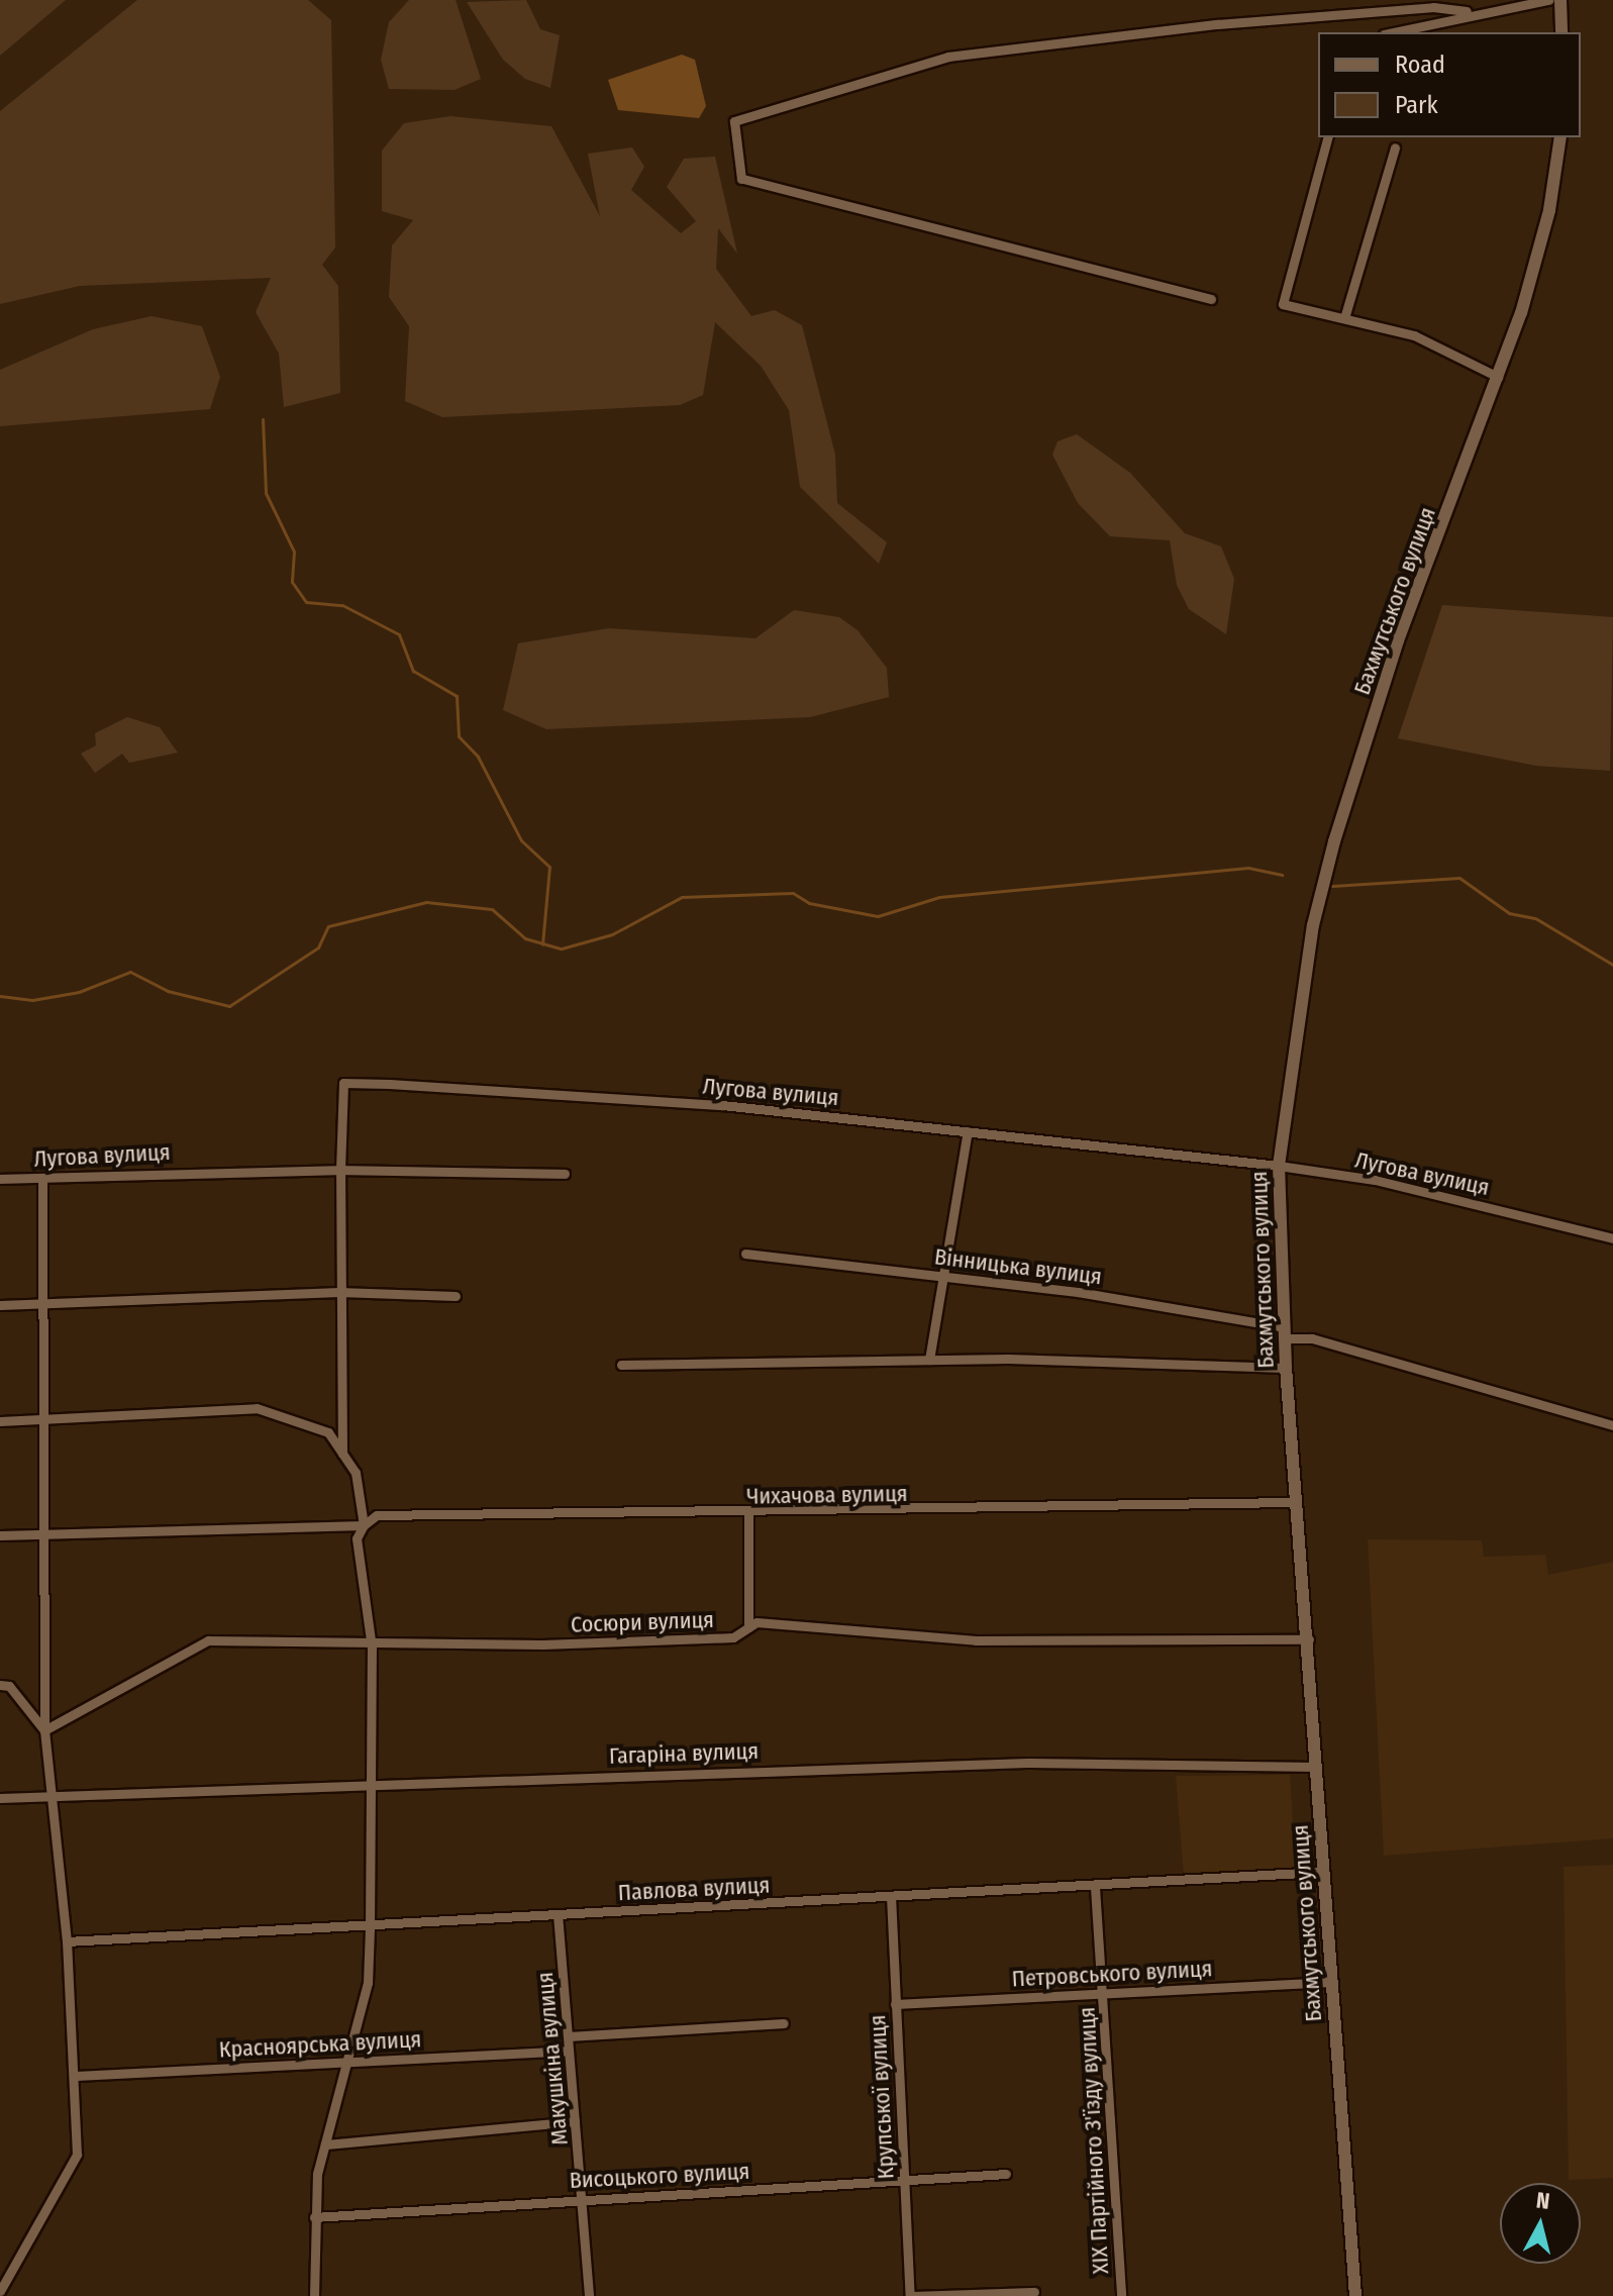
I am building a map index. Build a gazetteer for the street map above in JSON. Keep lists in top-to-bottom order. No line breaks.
{"streets":{"main road":["Бахмутського вулиця"],"street":["Лугова вулиця","Вінницька вулиця","Чихачова вулиця","Сосюри вулиця","Гагаріна вулиця","Павлова вулиця","Петровського вулиця","Красноярська вулиця","Макушкіна вулиця","Крупської вулиця","XIX Партійного З'їзду вулиця","Висоцького вулиця"]},"crossings":[["Бахмутського вулиця","Лугова вулиця"],["Бахмутського вулиця","Вінницька вулиця"],["Бахмутського вулиця","Чихачова вулиця"],["Бахмутського вулиця","Сосюри вулиця"],["Бахмутського вулиця","Гагаріна вулиця"],["Бахмутського вулиця","Павлова вулиця"],["Бахмутського вулиця","Петровського вулиця"],["Павлова вулиця","Макушкіна вулиця"],["Павлова вулиця","Крупської вулиця"],["Павлова вулиця","XIX Партійного З'їзду вулиця"],["Петровського вулиця","Крупської вулиця"],["Петровського вулиця","XIX Партійного З'їзду вулиця"],["Красноярська вулиця","Макушкіна вулиця"],["Макушкіна вулиця","Висоцького вулиця"],["Крупської вулиця","Висоцького вулиця"]],"legend":["Road","Park"],"north":"top"}
